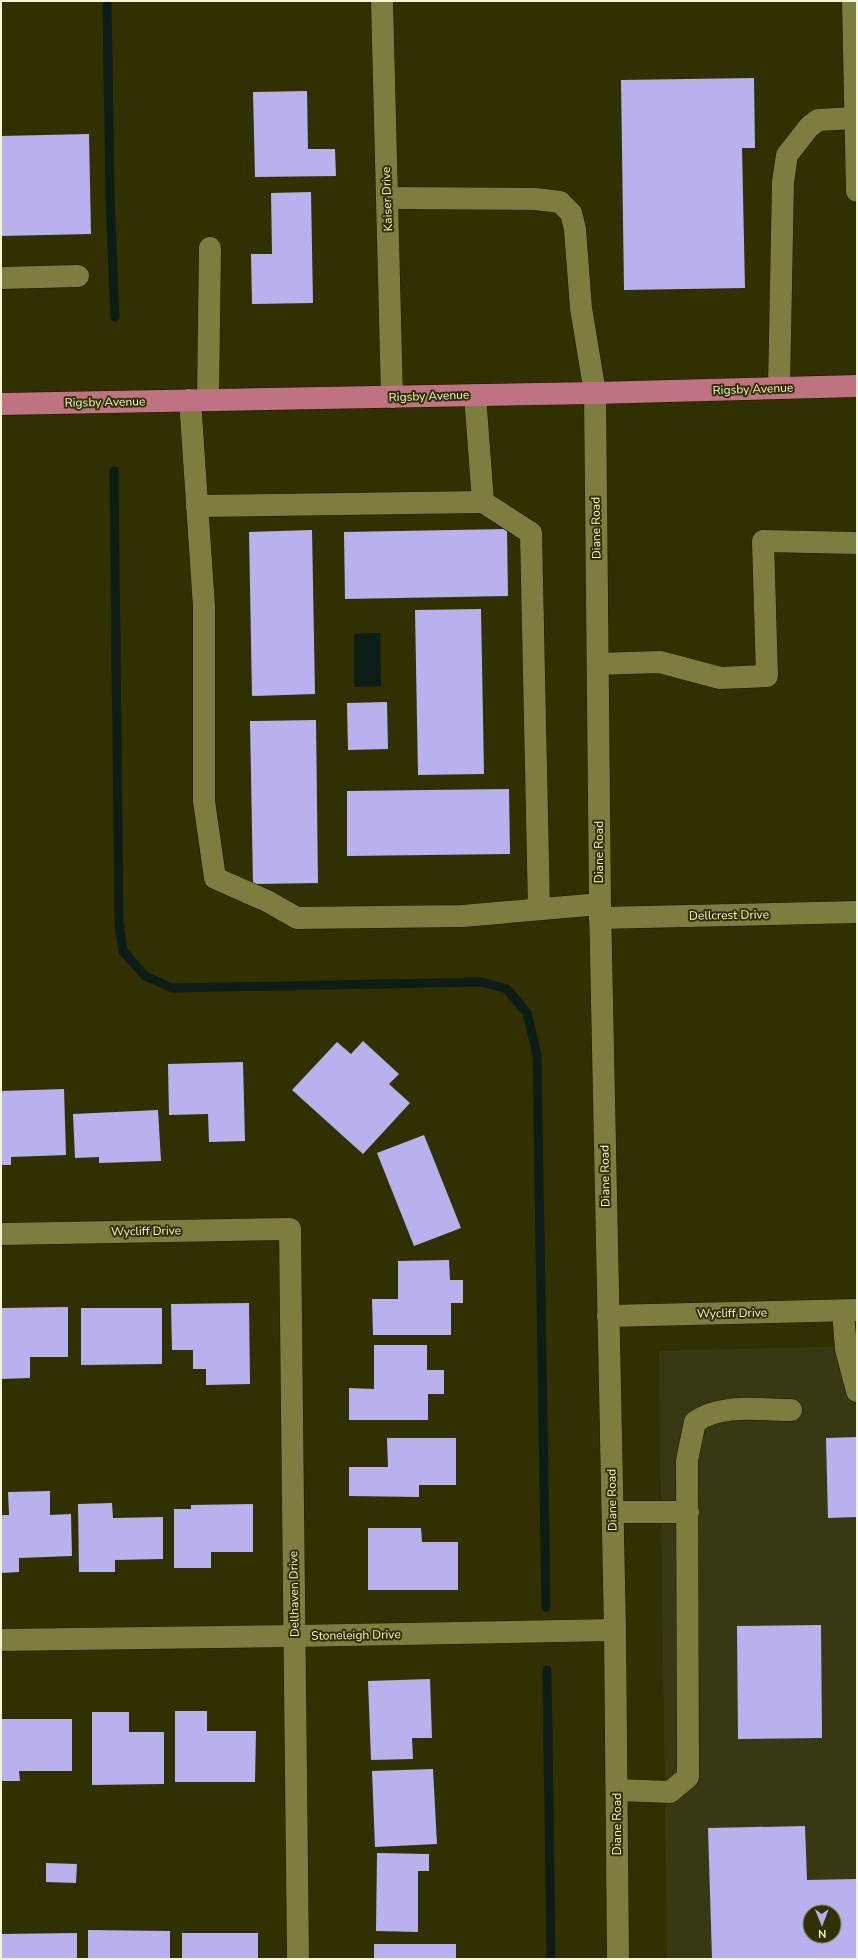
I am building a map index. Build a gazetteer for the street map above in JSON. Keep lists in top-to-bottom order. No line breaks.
{"streets":{"main road":["Rigsby Avenue"],"street":["Kaiser Drive","Diane Road","Dellcrest Drive","Wycliff Drive","Dellhaven Drive","Stoneleigh Drive"]},"crossings":[["Kaiser Drive","Rigsby Avenue"],["Kaiser Drive","Diane Road"],["Rigsby Avenue","Diane Road"],["Diane Road","Dellcrest Drive"],["Diane Road","Wycliff Drive"],["Diane Road","Stoneleigh Drive"],["Wycliff Drive","Dellhaven Drive"],["Dellhaven Drive","Stoneleigh Drive"]],"north":"bottom"}
